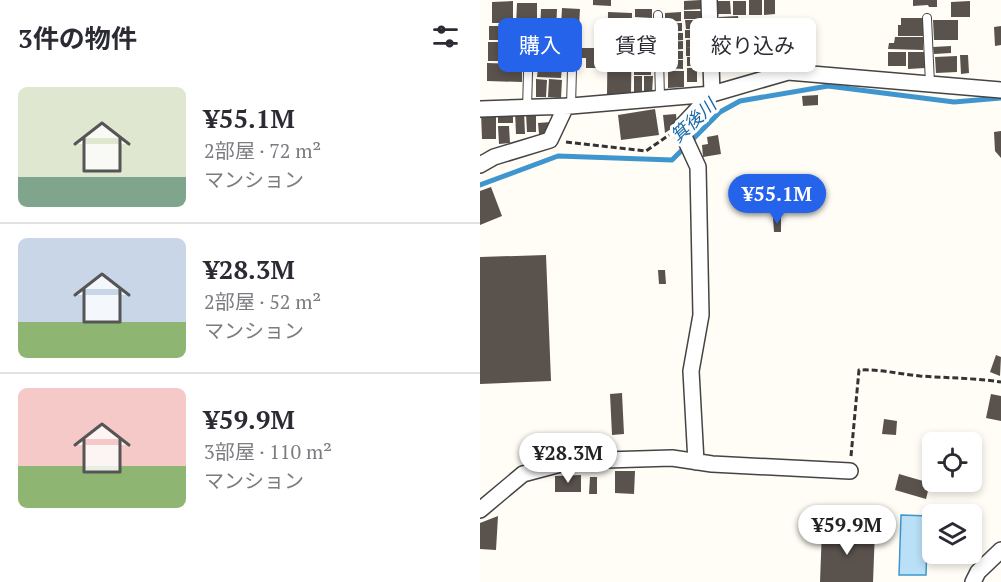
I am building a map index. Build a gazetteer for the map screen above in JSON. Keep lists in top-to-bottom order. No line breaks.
{"water":["箕後川"],"page":{"heading":"3件の物件","chip":["購入","賃貸","絞り込み"],"list":[{"name":"¥55.1M","note":"2部屋 · 72 m² · マンション"},{"name":"¥28.3M","note":"2部屋 · 52 m² · マンション"},{"name":"¥59.9M","note":"3部屋 · 110 m² · マンション"}],"price":["¥55.1M","¥28.3M","¥59.9M"]}}
